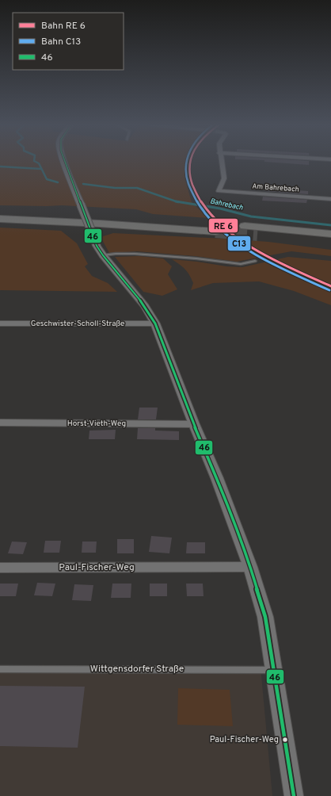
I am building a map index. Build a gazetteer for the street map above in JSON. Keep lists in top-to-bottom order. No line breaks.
{"streets":{"street":["Am Bahrebach","Geschwister-Scholl-Straße","Horst-Vieth-Weg","Paul-Fischer-Weg"],"lane":["Wittgensdorfer Straße"]},"water":["Bahrebach"],"places":["Paul-Fischer-Weg"],"lines":["rail line C13","transit line 46"],"legend":["Bahn RE 6","Bahn C13","46"]}
